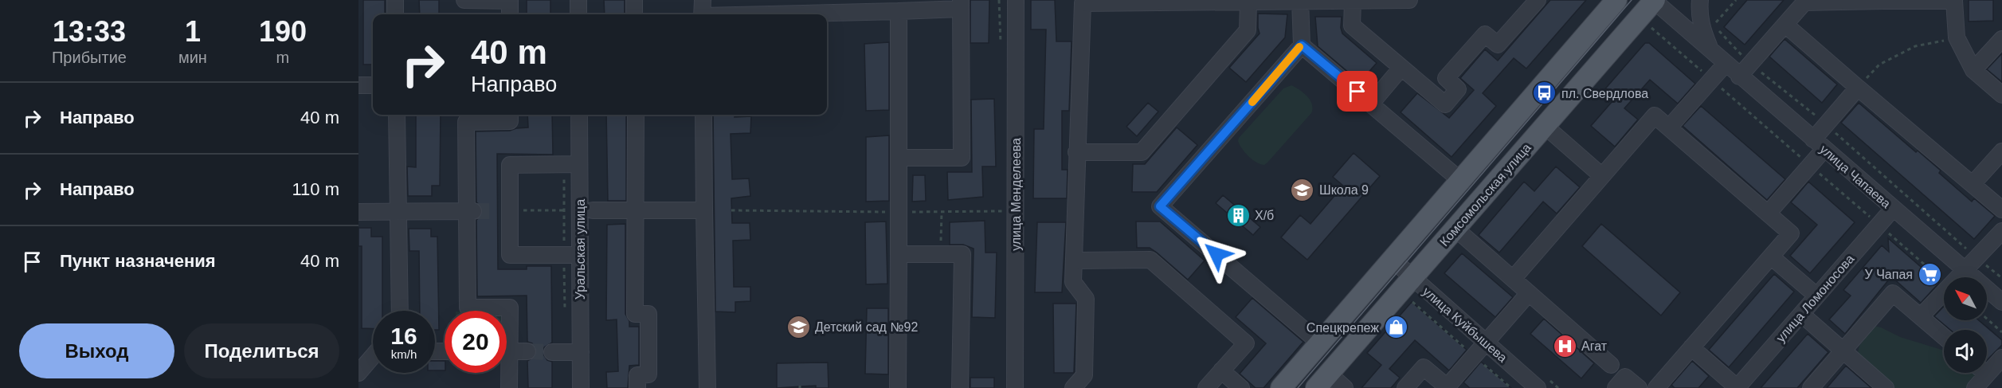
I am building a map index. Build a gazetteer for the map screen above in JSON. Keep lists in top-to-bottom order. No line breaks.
{"streets":{"main road":["Комсомольская улица"],"street":["улица Чапаева","улица Менделеева","Уральская улица","улица Ломоносова","улица Куйбышева"]},"crossings":[["улица Чапаева","Комсомольская улица"],["улица Чапаева","улица Ломоносова"],["Комсомольская улица","улица Куйбышева"]],"places":{"bus stop":["пл. Свердлова"],"school or university":["Школа 9","Детский сад №92"],"building":["Х/б"],"supermarket":["У Чапая"],"shop":["Спецкрепеж"],"hospital":["Агат"]},"north":"top left","page":{"eta":["13:33","Прибытие","1","мин","190","m"],"turn":["40 m","Направо"],"list":[{"name":"Направо","value":"40 m"},{"name":"Направо","value":"110 m"},{"name":"Пункт назначения","value":"40 m"}],"speed":"16 km/h","limit":"20","buttons":["Выход","Поделиться"]}}
